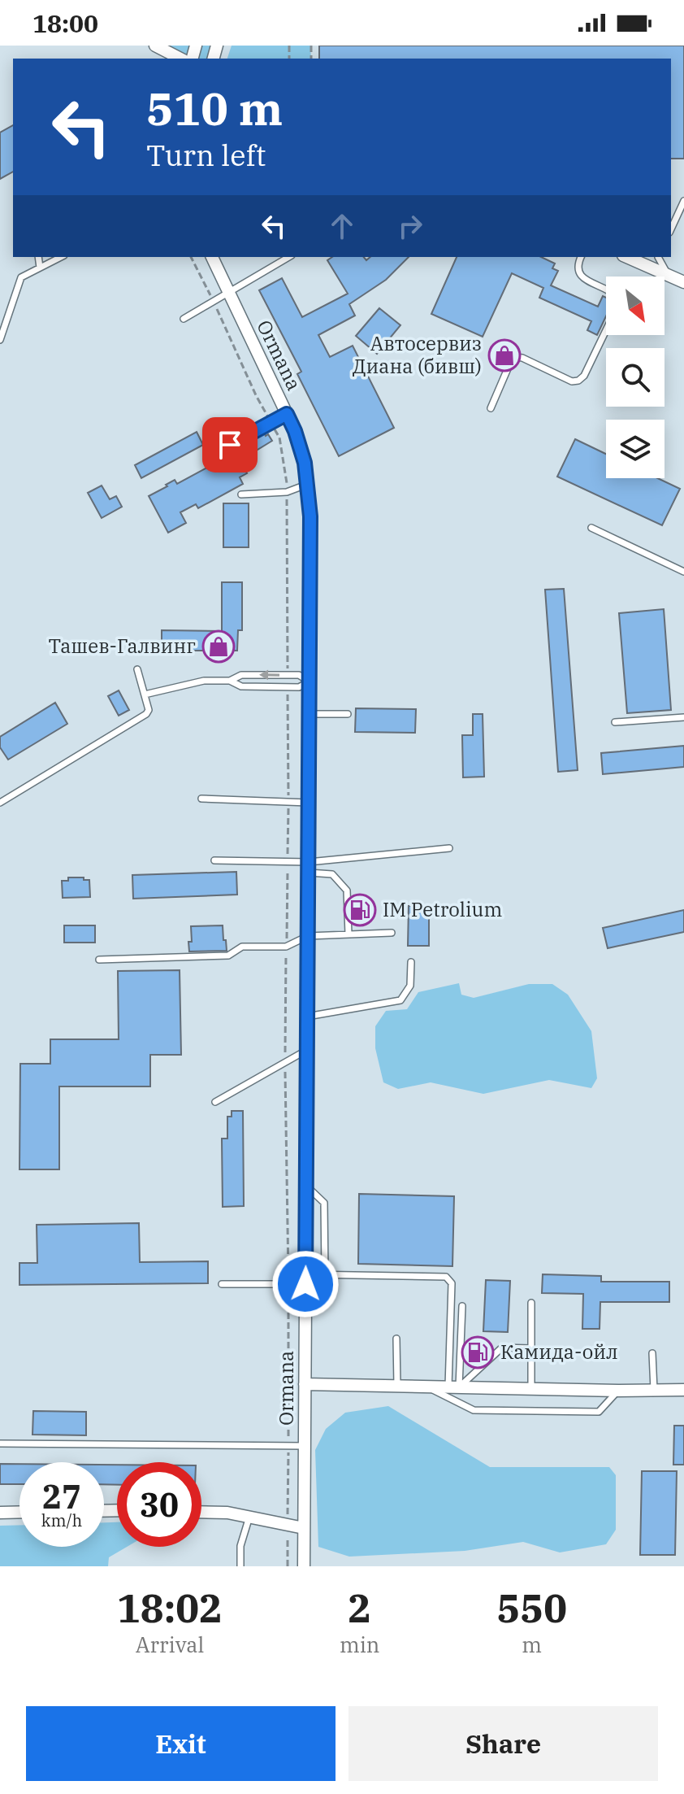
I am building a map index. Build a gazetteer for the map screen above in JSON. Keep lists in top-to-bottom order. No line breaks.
{"streets":{"street":["Ormana"]},"places":{"shop":["Автосервиз Диана (бивш)","Ташев-Галвинг"],"fuel station":["IM Petrolium","Камида-ойл"]},"north":"bottom right","page":{"status":"18:00","turn":["510 m","Turn left"],"speed":"27 km/h","limit":"30","eta":["18:02","Arrival","2","min","550","m"],"buttons":["Exit","Share"]}}
